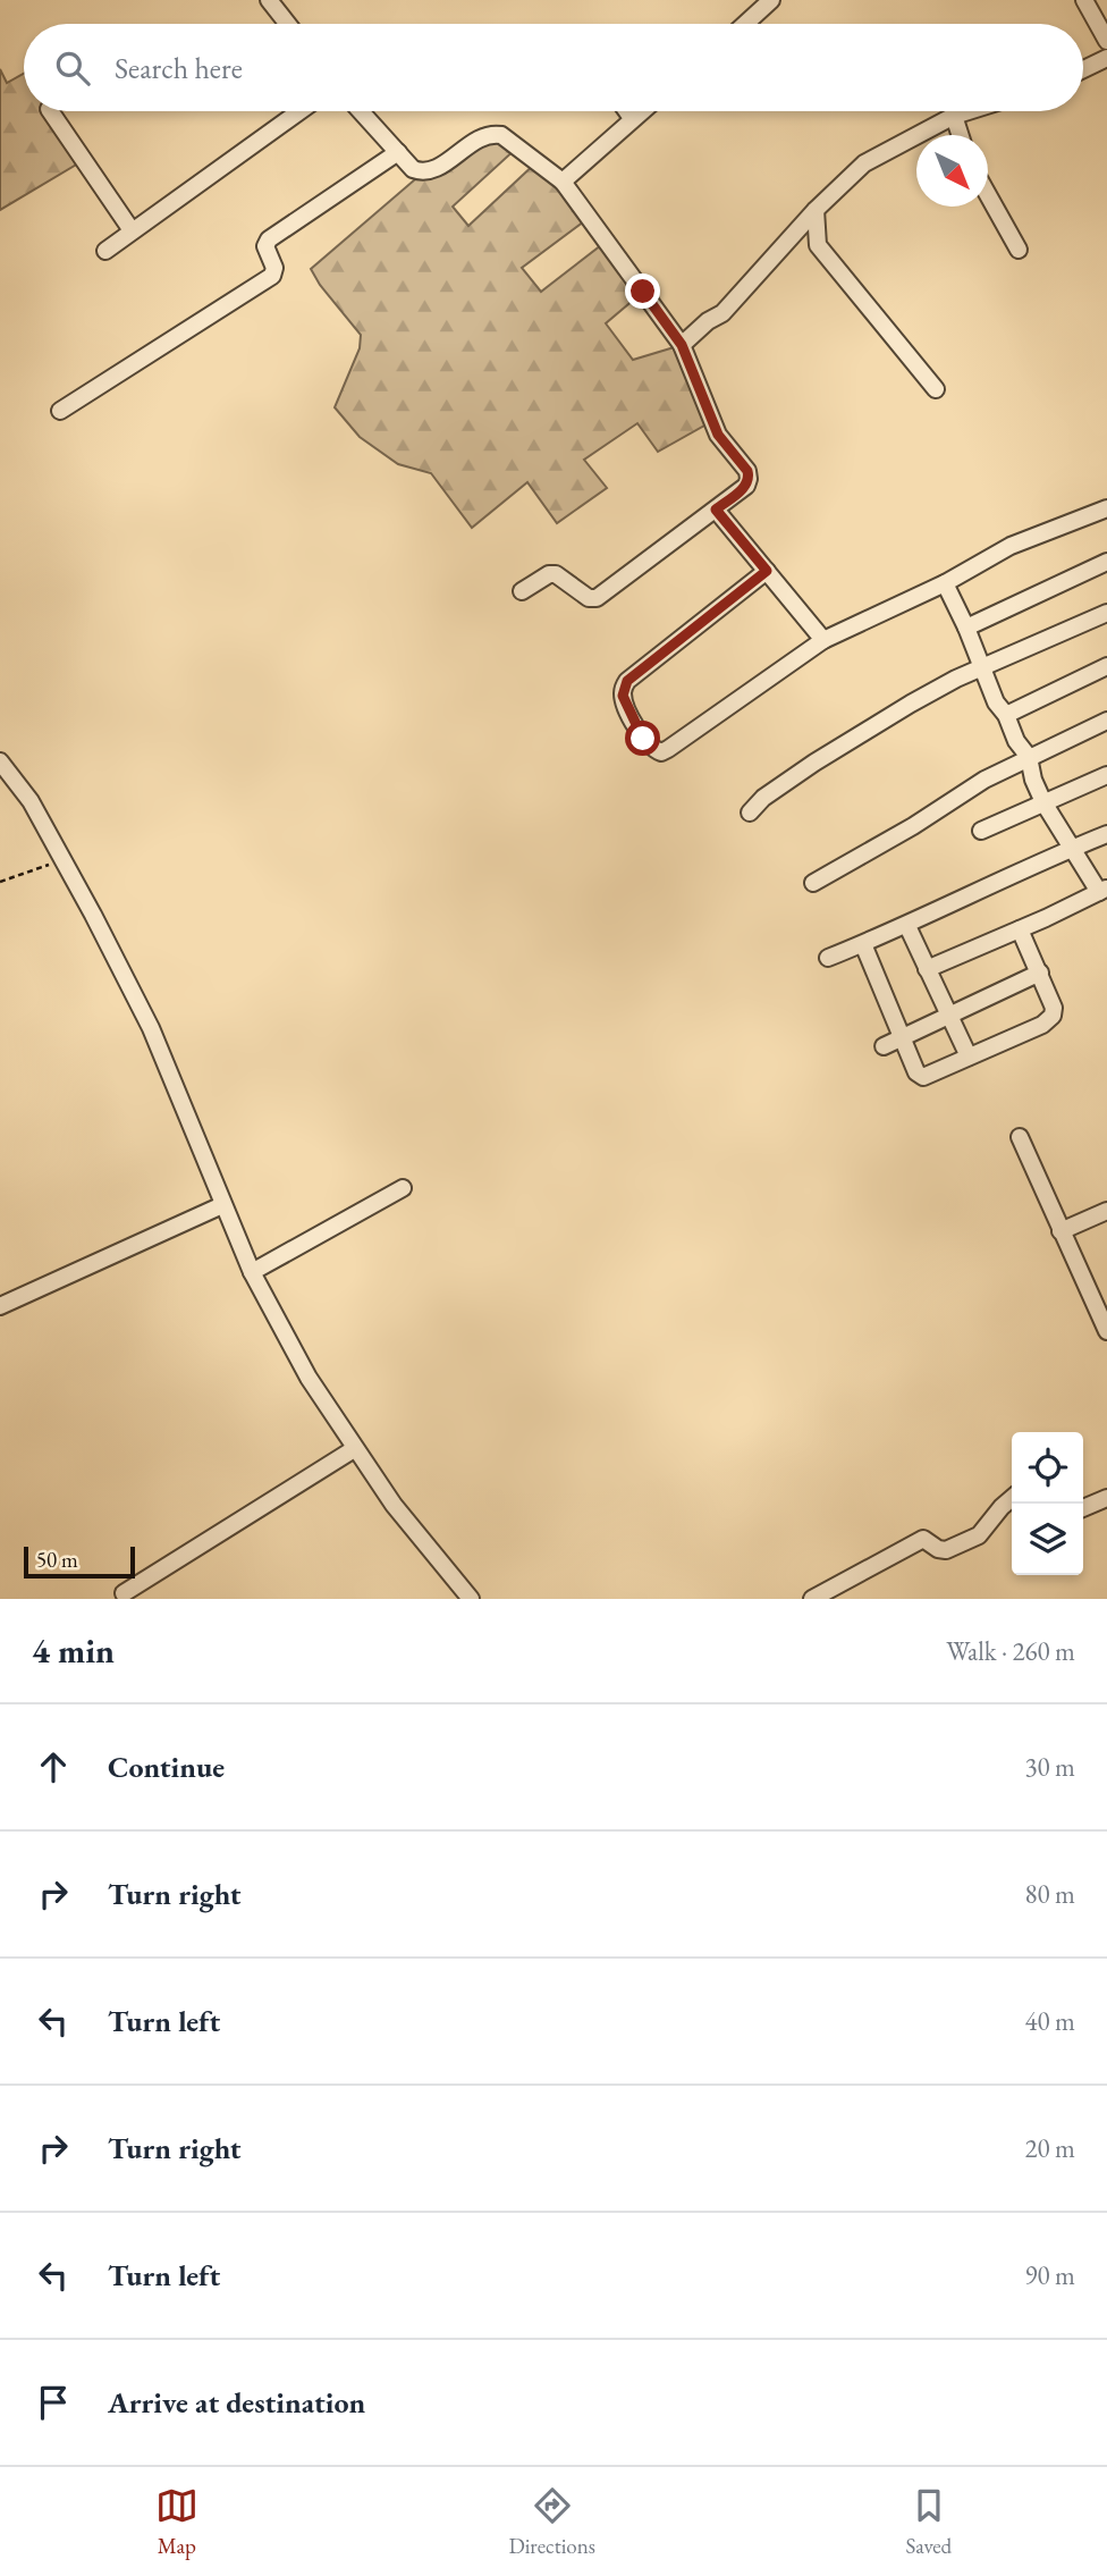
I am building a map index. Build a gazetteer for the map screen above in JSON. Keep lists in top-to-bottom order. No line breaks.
{"scale_bar":"50 m","north":"bottom right","page":{"search":"Search here","scale":"50 m","heading":["4 min","Walk · 260 m"],"list":[["Continue","30 m"],["Turn right","80 m"],["Turn left","40 m"],["Turn right","20 m"],["Turn left","90 m"],"Arrive at destination"],"nav":["Map","Directions","Saved"]}}
